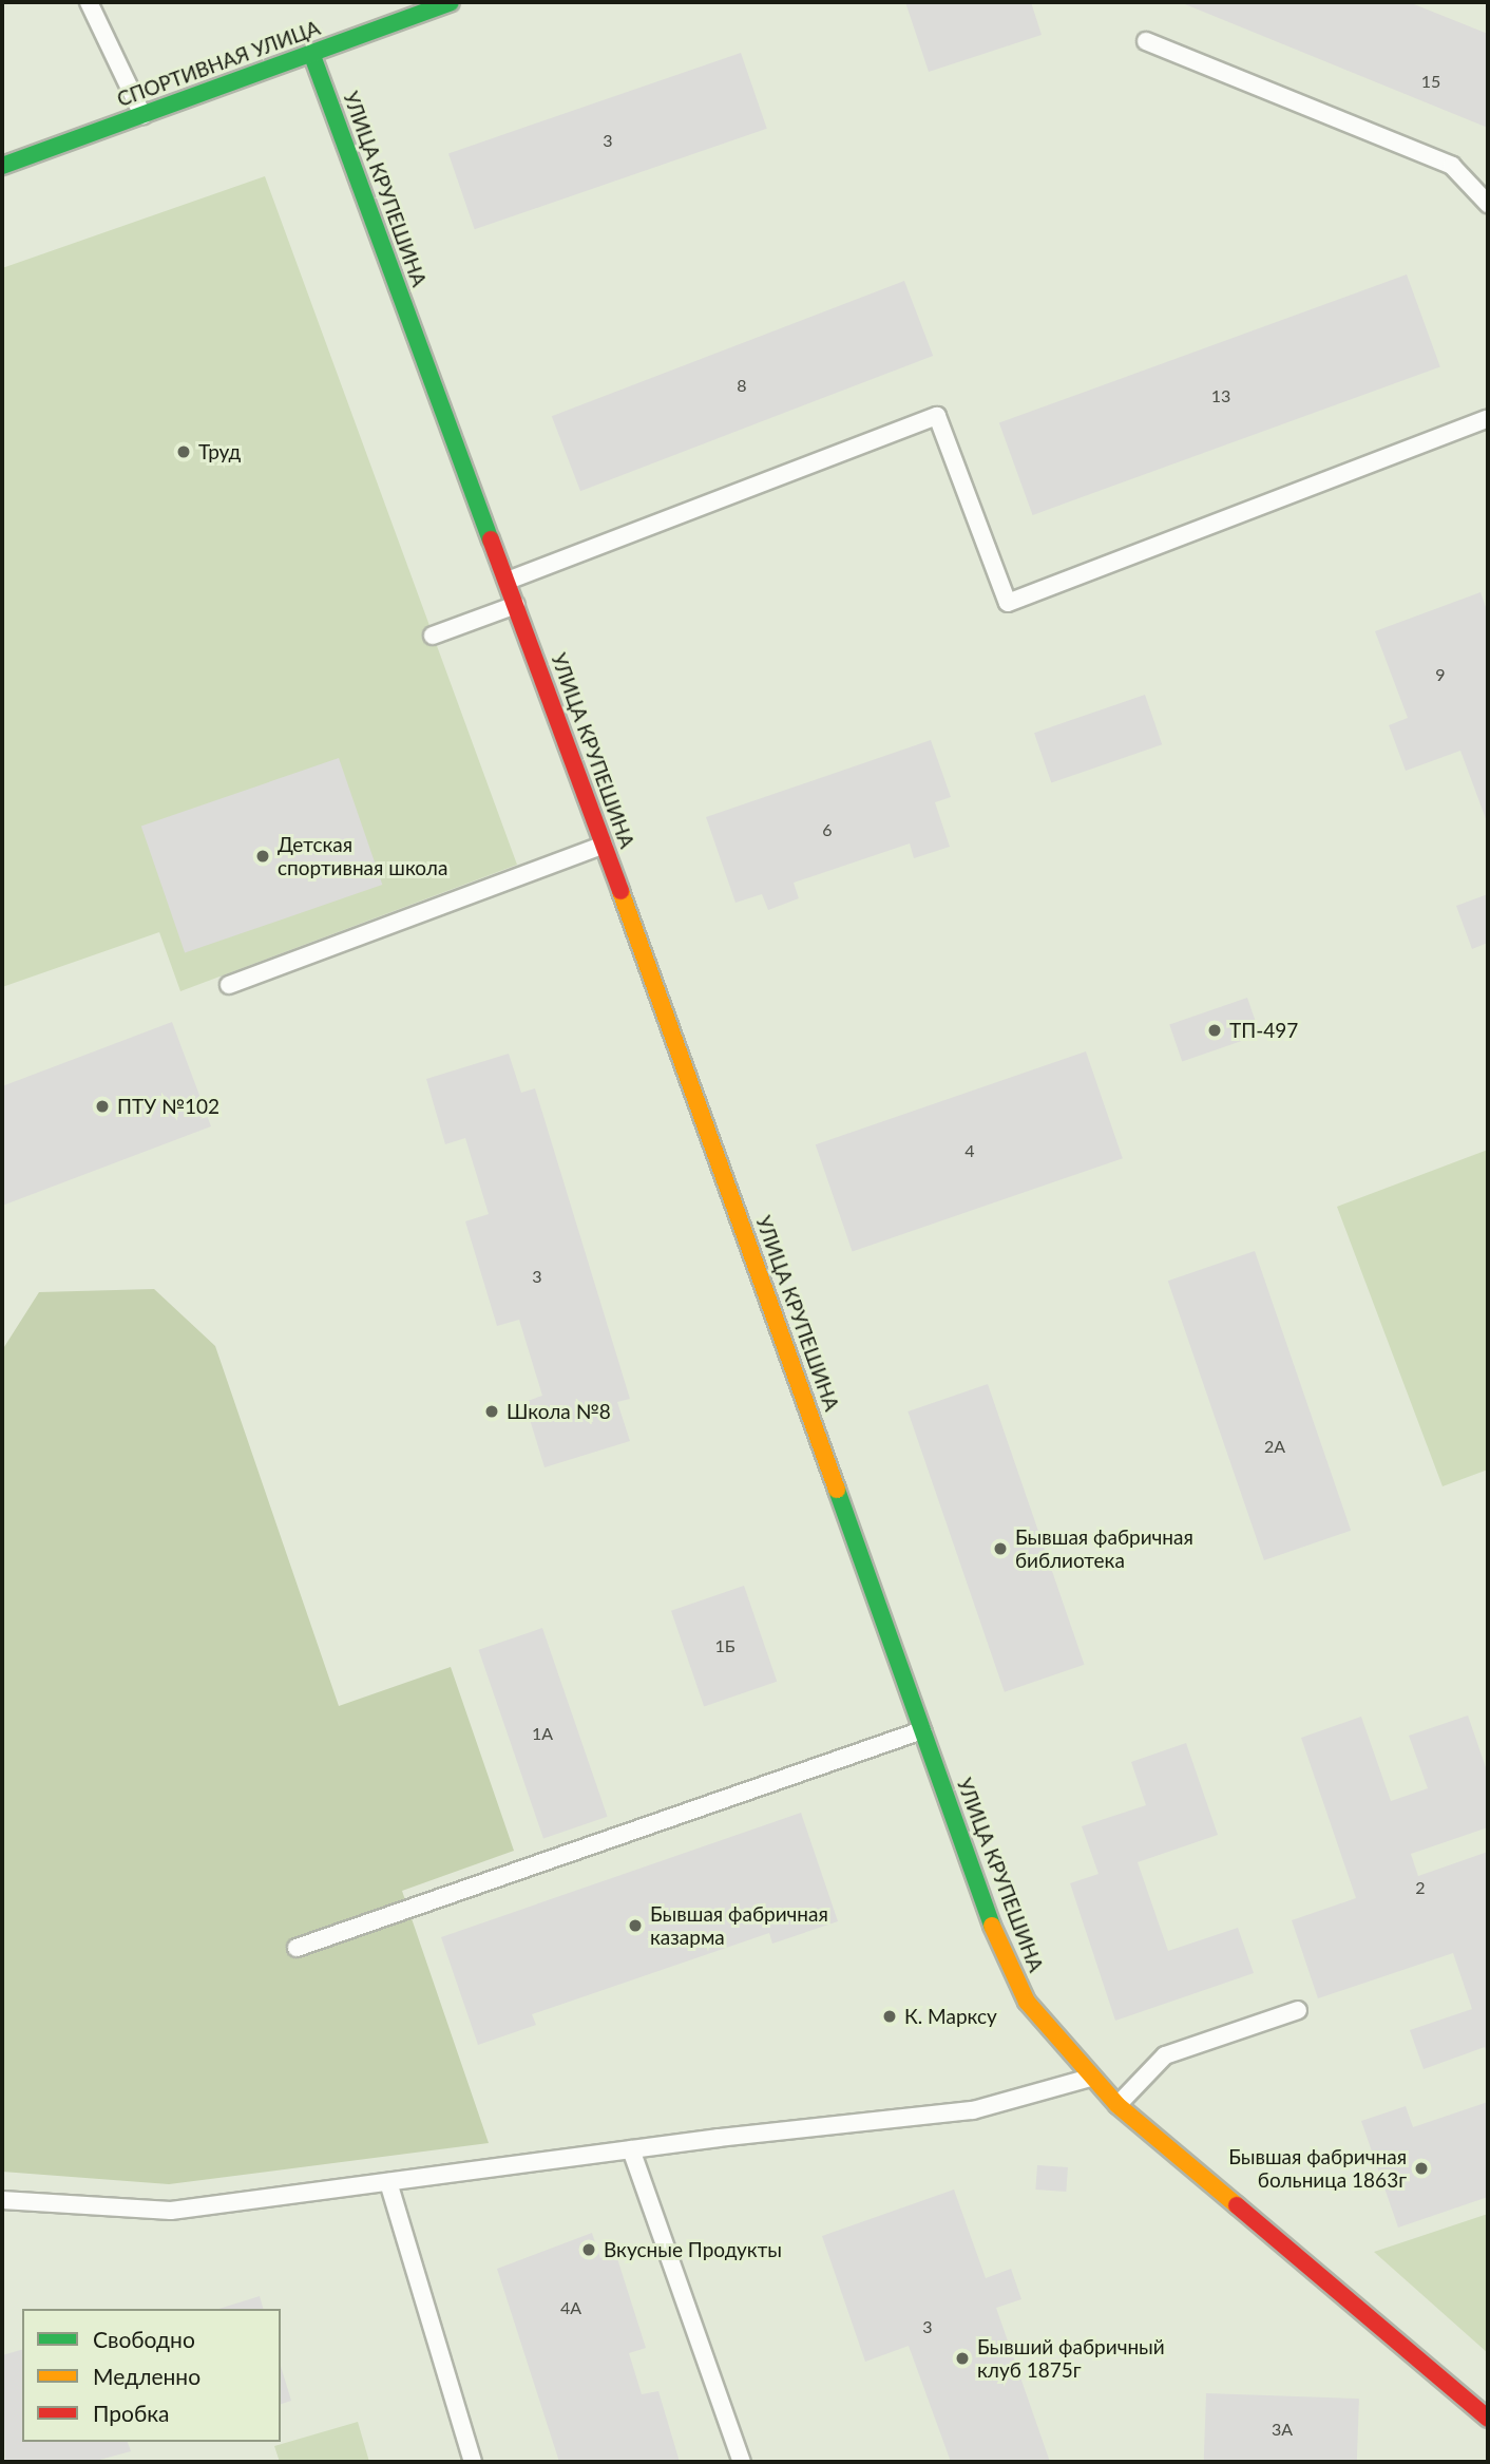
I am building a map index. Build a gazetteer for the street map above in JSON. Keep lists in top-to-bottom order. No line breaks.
{"streets":{"main road":["СПОРТИВНАЯ УЛИЦА","УЛИЦА КРУПЕШИНА"]},"crossings":[["СПОРТИВНАЯ УЛИЦА","УЛИЦА КРУПЕШИНА"]],"places":["Труд","Детская спортивная школа","ТП-497","ПТУ №102","Школа №8","Бывшая фабричная библиотека","Бывшая фабричная казарма","К. Марксу","Бывшая фабричная больница 1863г","Вкусные Продукты","Бывший фабричный клуб 1875г"],"house_numbers":["15","3","8","13","9","6","4","3","2А","1Б","1А","2","4А","3","3А"],"legend":["Свободно","Медленно","Пробка"]}
